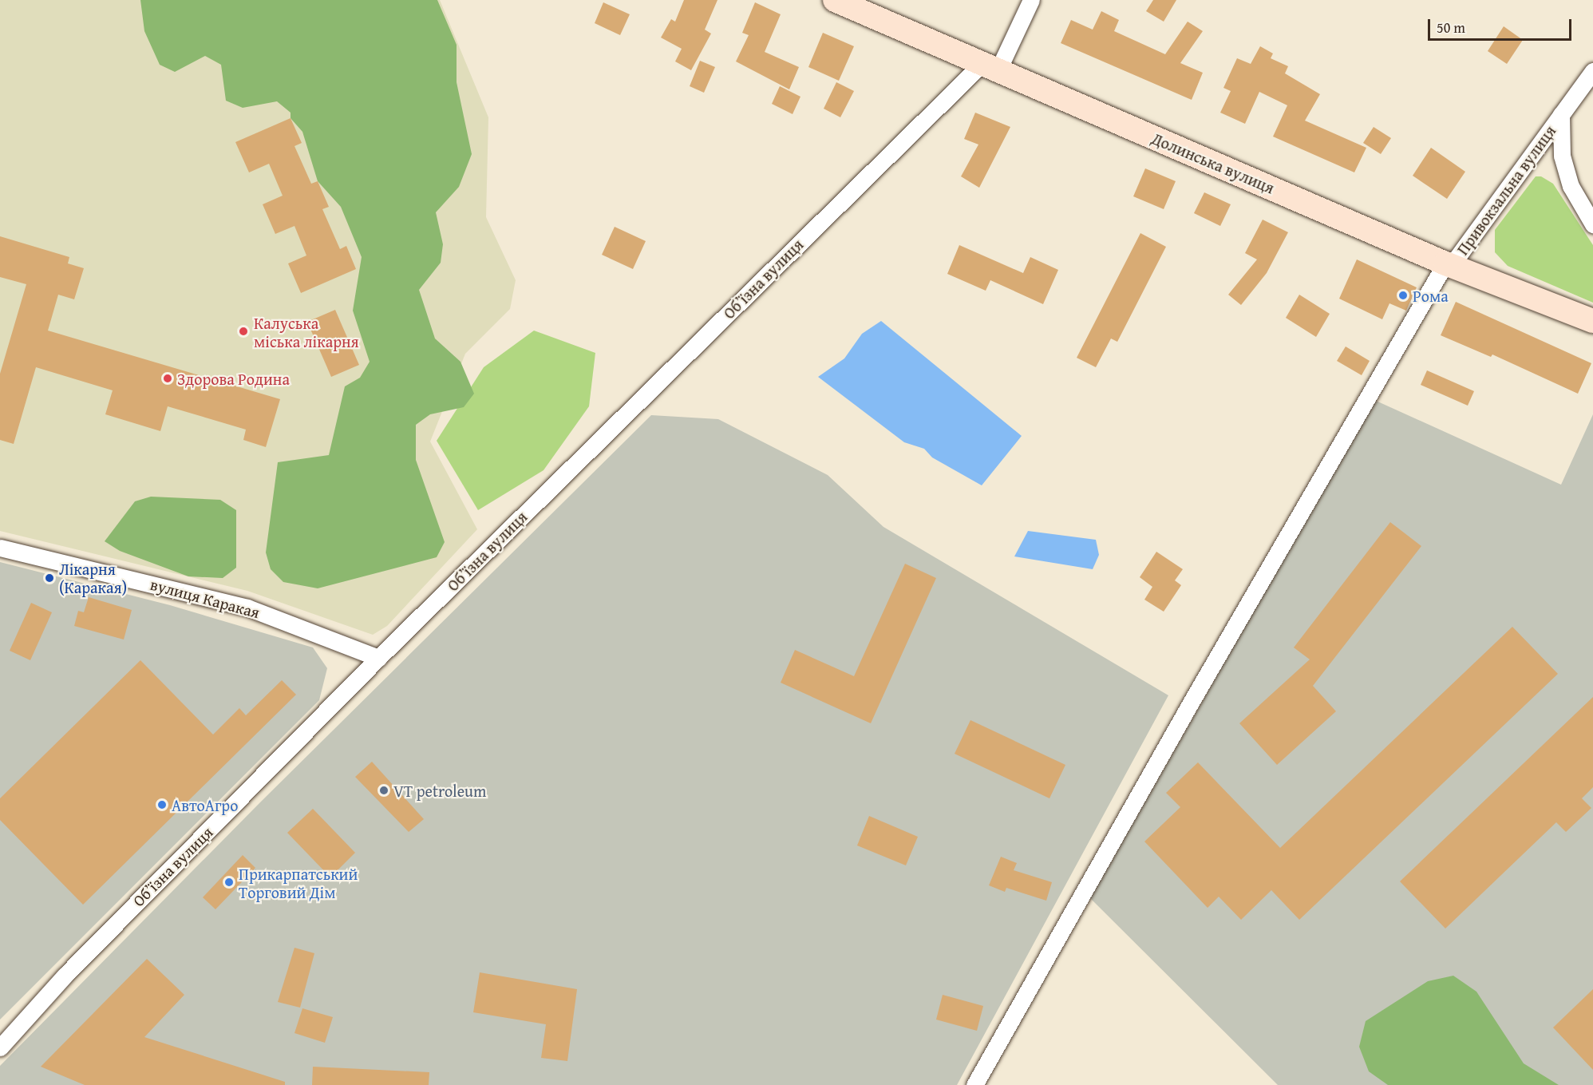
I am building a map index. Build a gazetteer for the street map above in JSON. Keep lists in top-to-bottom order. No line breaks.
{"streets":{"main road":["Долинська вулиця"],"street":["Привокзальна вулиця","Обʼїзна вулиця","вулиця Каракая"]},"crossings":[["Долинська вулиця","Привокзальна вулиця"],["Долинська вулиця","Обʼїзна вулиця"],["Обʼїзна вулиця","вулиця Каракая"]],"places":["Рома","Калуська міська лікарня","Здорова Родина","Лікарня (Каракая)","VT petroleum","АвтоАгро","Прикарпатський Торговий Дім"],"scale_bar":"50 m"}
